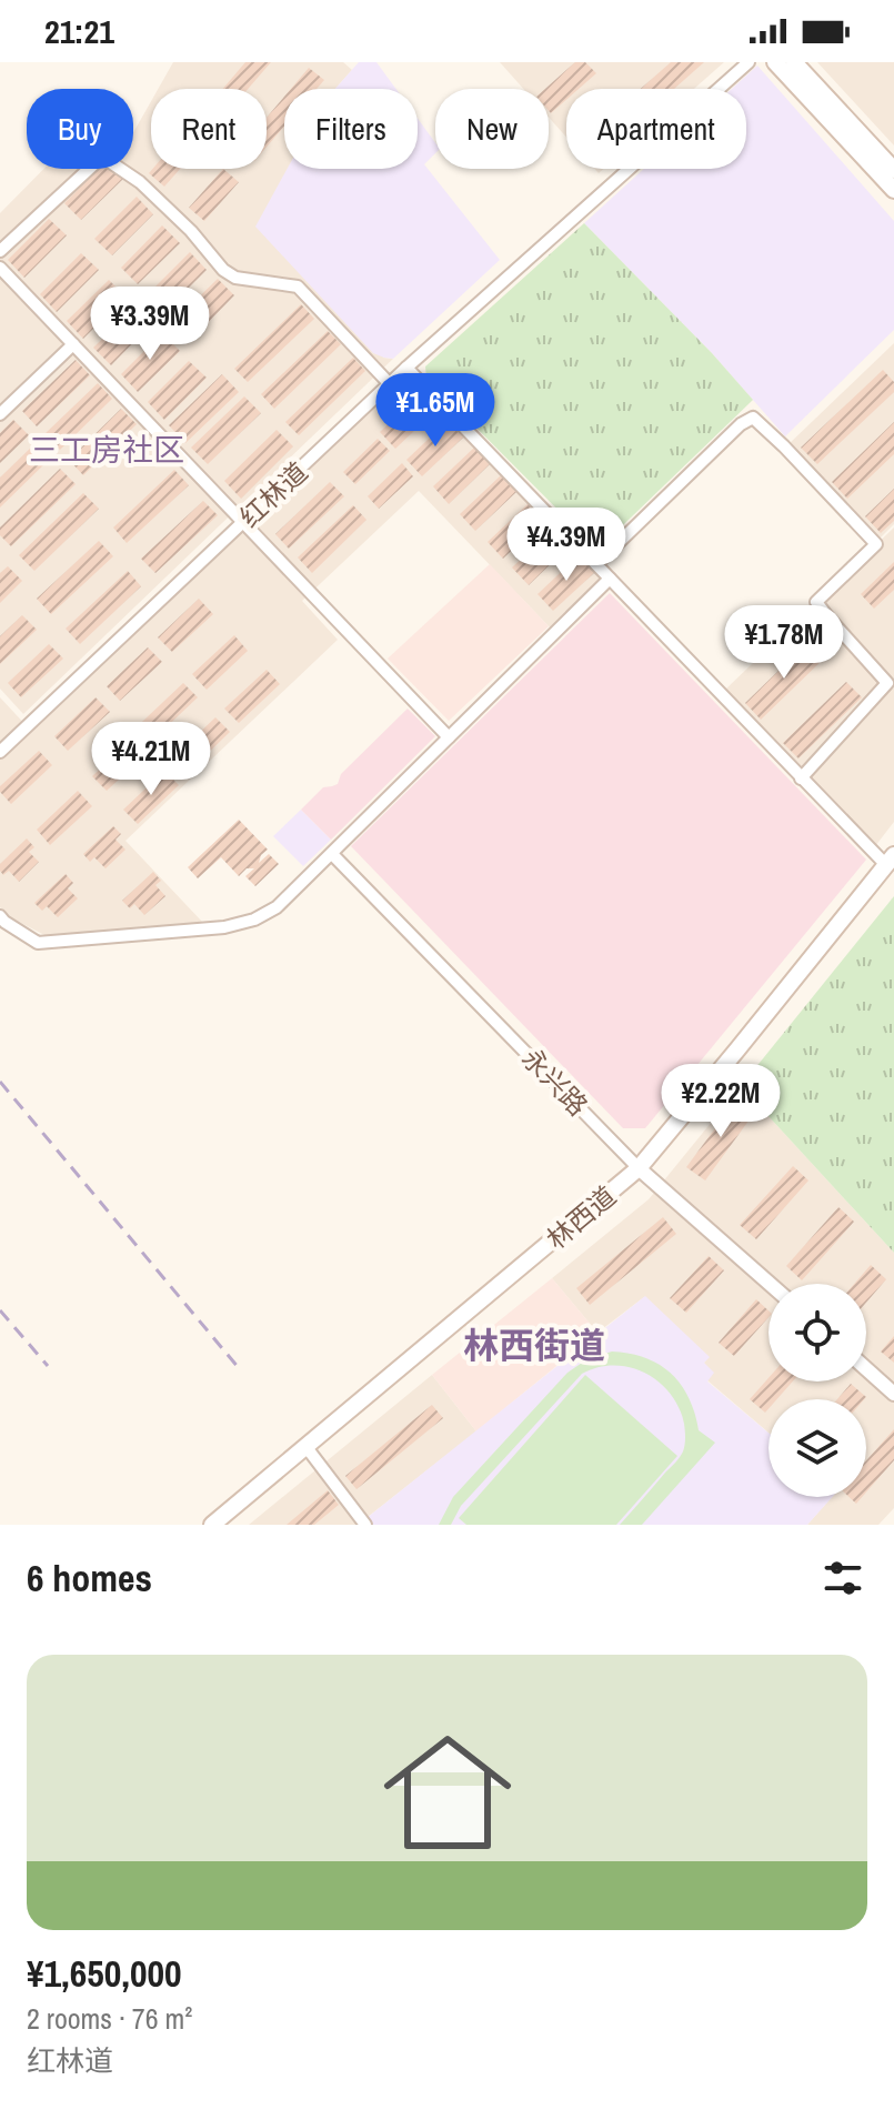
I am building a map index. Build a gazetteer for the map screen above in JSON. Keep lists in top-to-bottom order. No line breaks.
{"streets":{"main road":["林西道"],"street":["红林道","永兴路"]},"crossings":[["永兴路","林西道"]],"districts":["三工房社区","林西街道"],"page":{"status":"21:21","chip":["Buy","Rent","Filters","New","Apartment"],"price":["¥3.39M","¥1.65M","¥4.39M","¥1.78M","¥4.21M","¥2.22M"],"heading":"6 homes","list":[{"name":"¥1,650,000","note":"2 rooms · 76 m² · 红林道"}]}}
